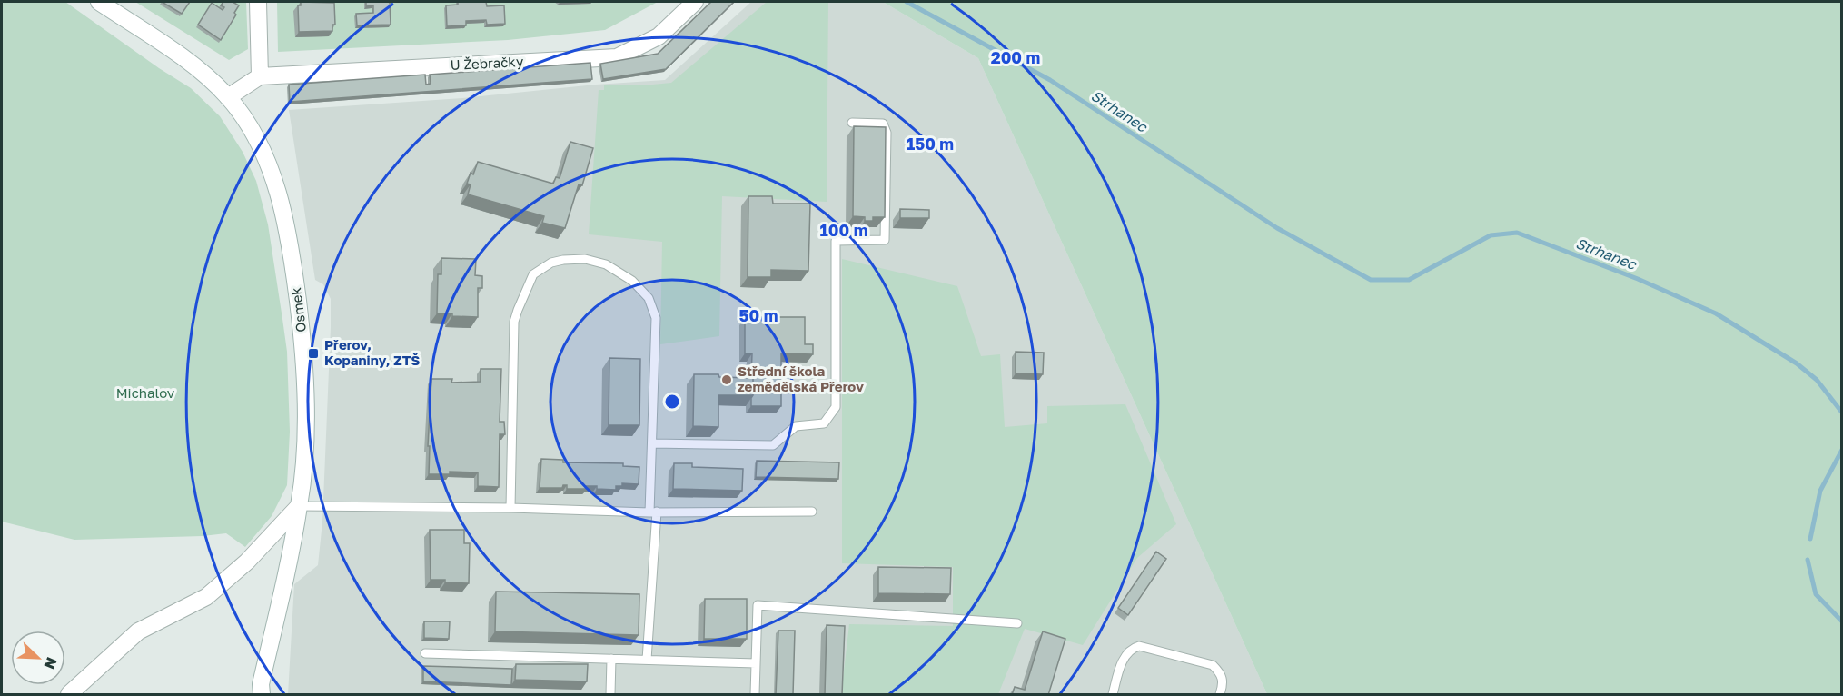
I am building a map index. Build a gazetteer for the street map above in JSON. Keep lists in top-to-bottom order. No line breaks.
{"streets":{"street":["U Žebračky","Osmek"]},"crossings":[["U Žebračky","Osmek"]],"water":["Strhanec"],"parks":["Michalov"],"places":{"transit":["Přerov, Kopaniny, ZTŠ"],"other":["Střední škola zemědělská Přerov"]},"north":"bottom right","rings":["200 m","150 m","100 m","50 m"]}
